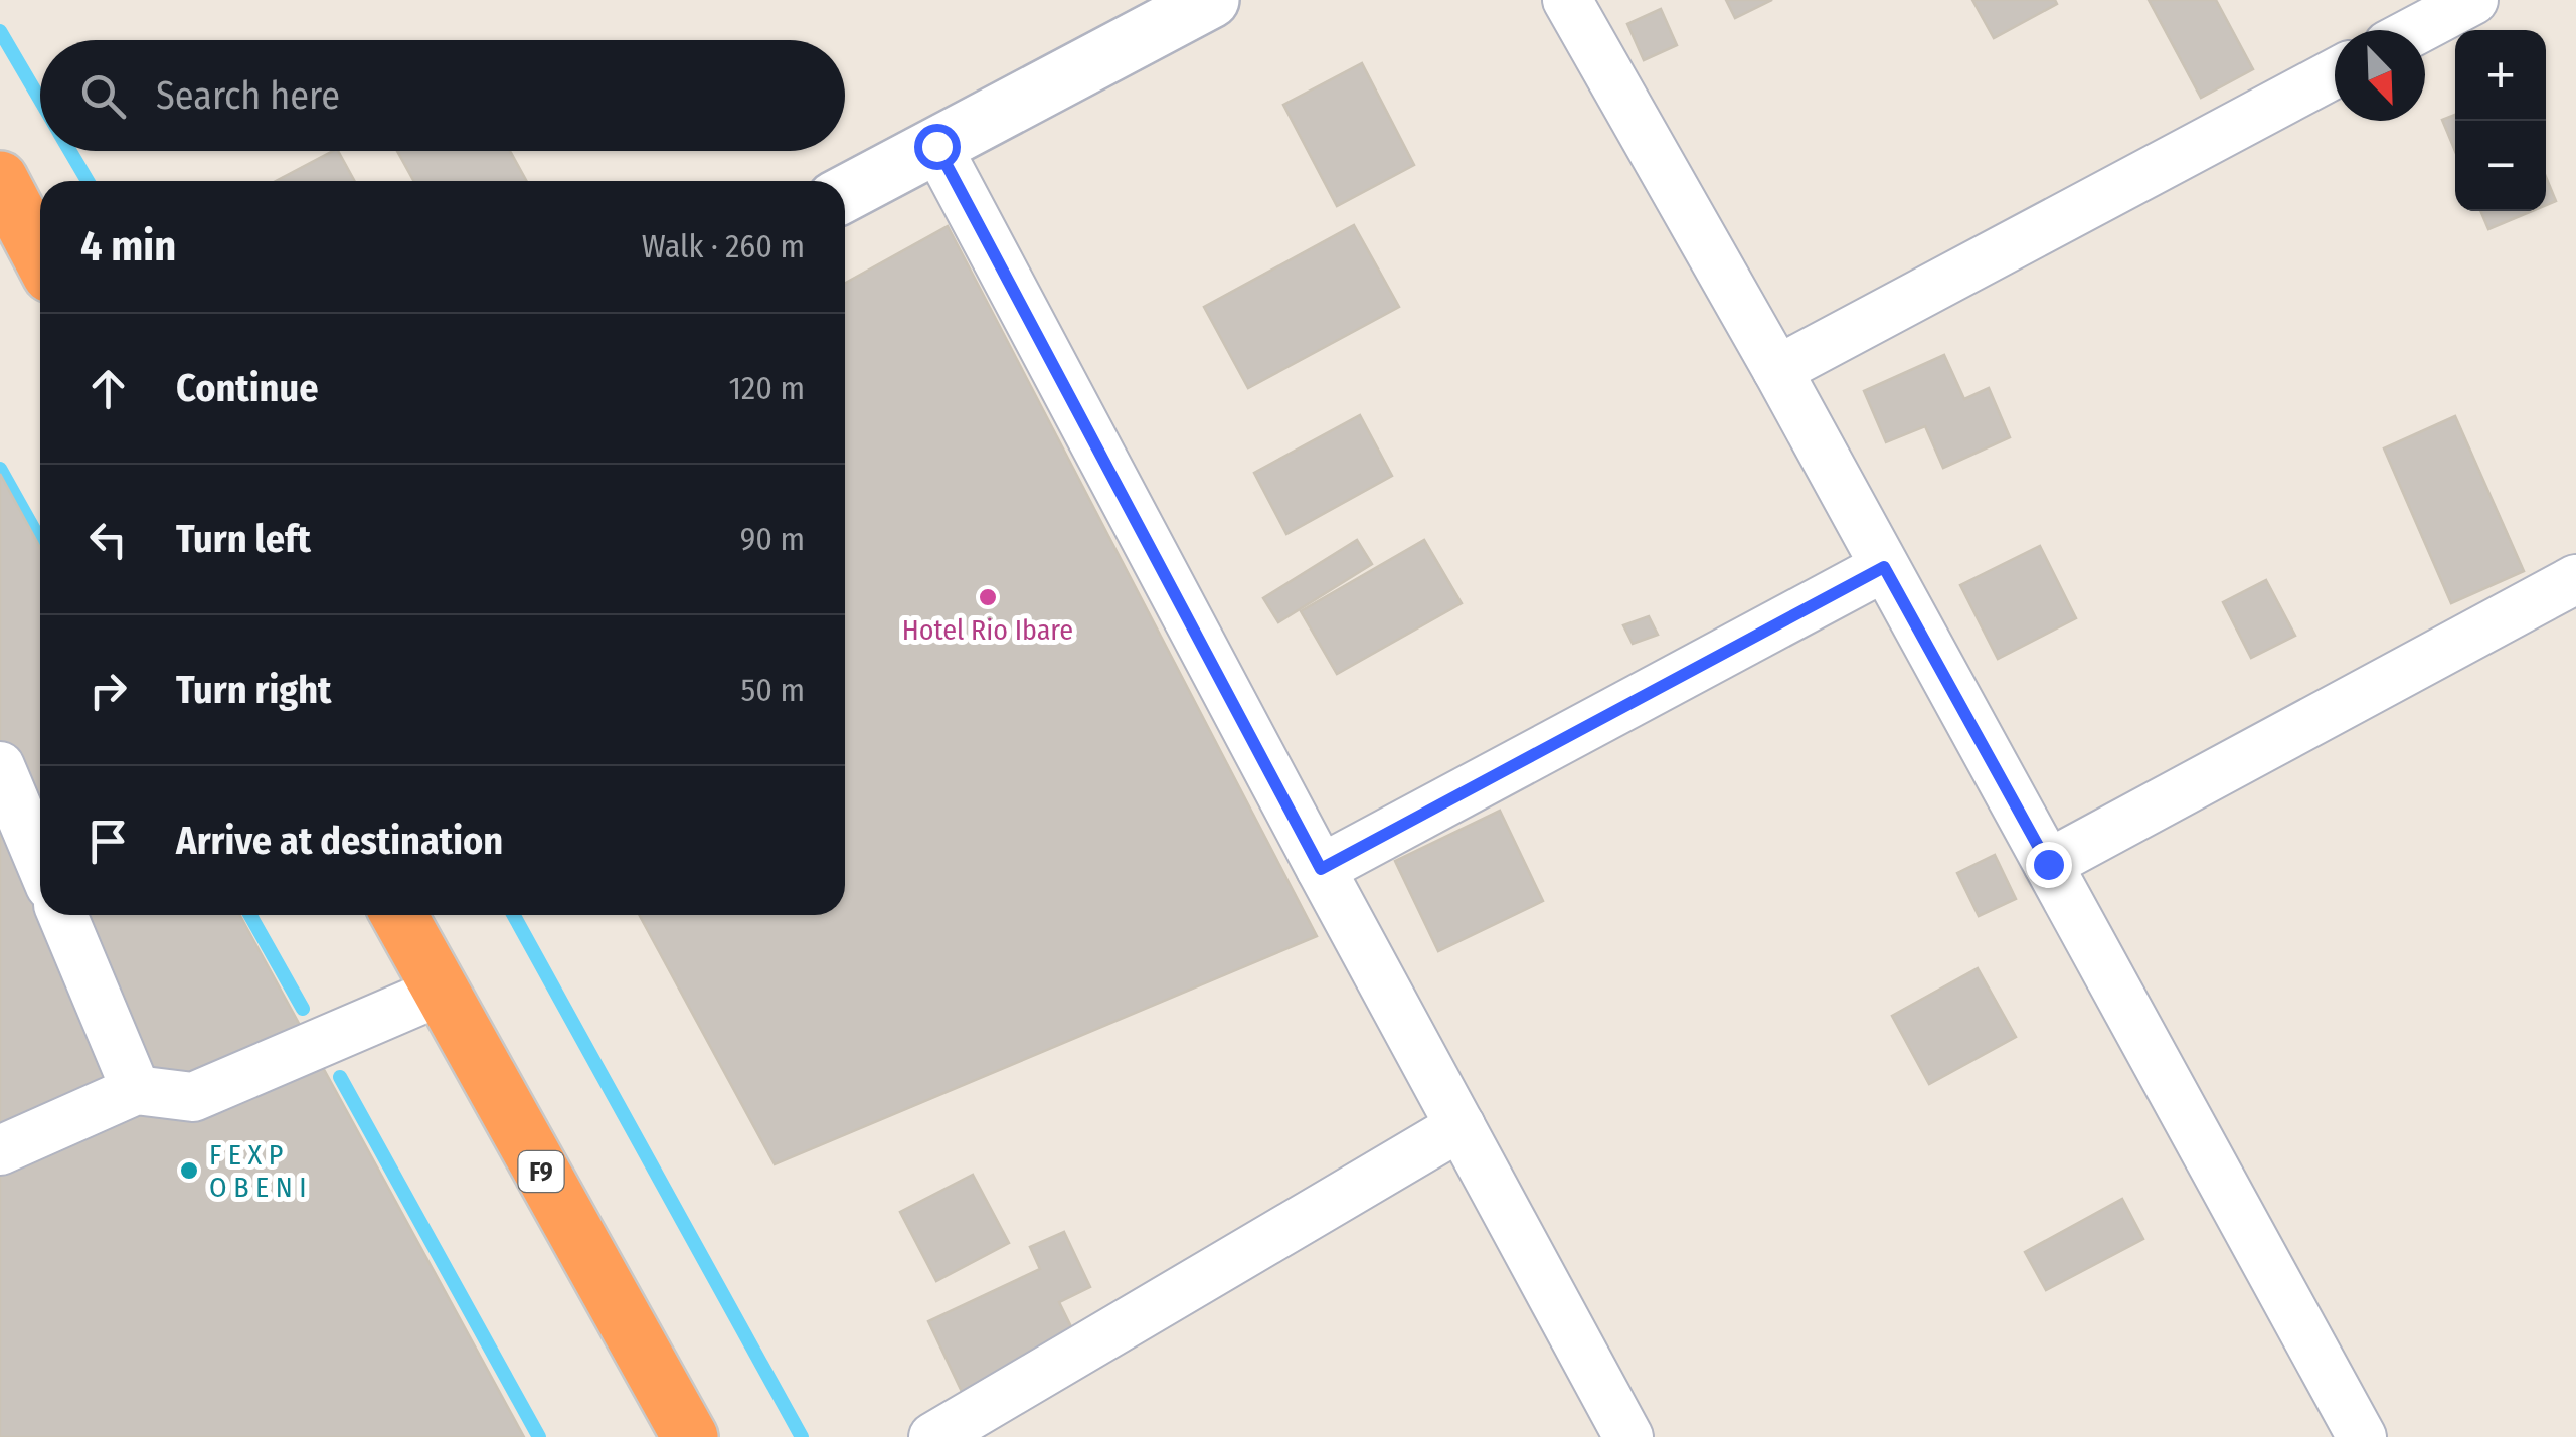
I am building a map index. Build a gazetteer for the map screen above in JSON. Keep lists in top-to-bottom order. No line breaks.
{"streets":{"highway":["F9"]},"places":["Hotel Rio Ibare","F E X P O B E N I"],"north":"bottom right","page":{"map_buttons":["+","−"],"search":"Search here","heading":["4 min","Walk · 260 m"],"list":[["Continue","120 m"],["Turn left","90 m"],["Turn right","50 m"],"Arrive at destination"]}}
